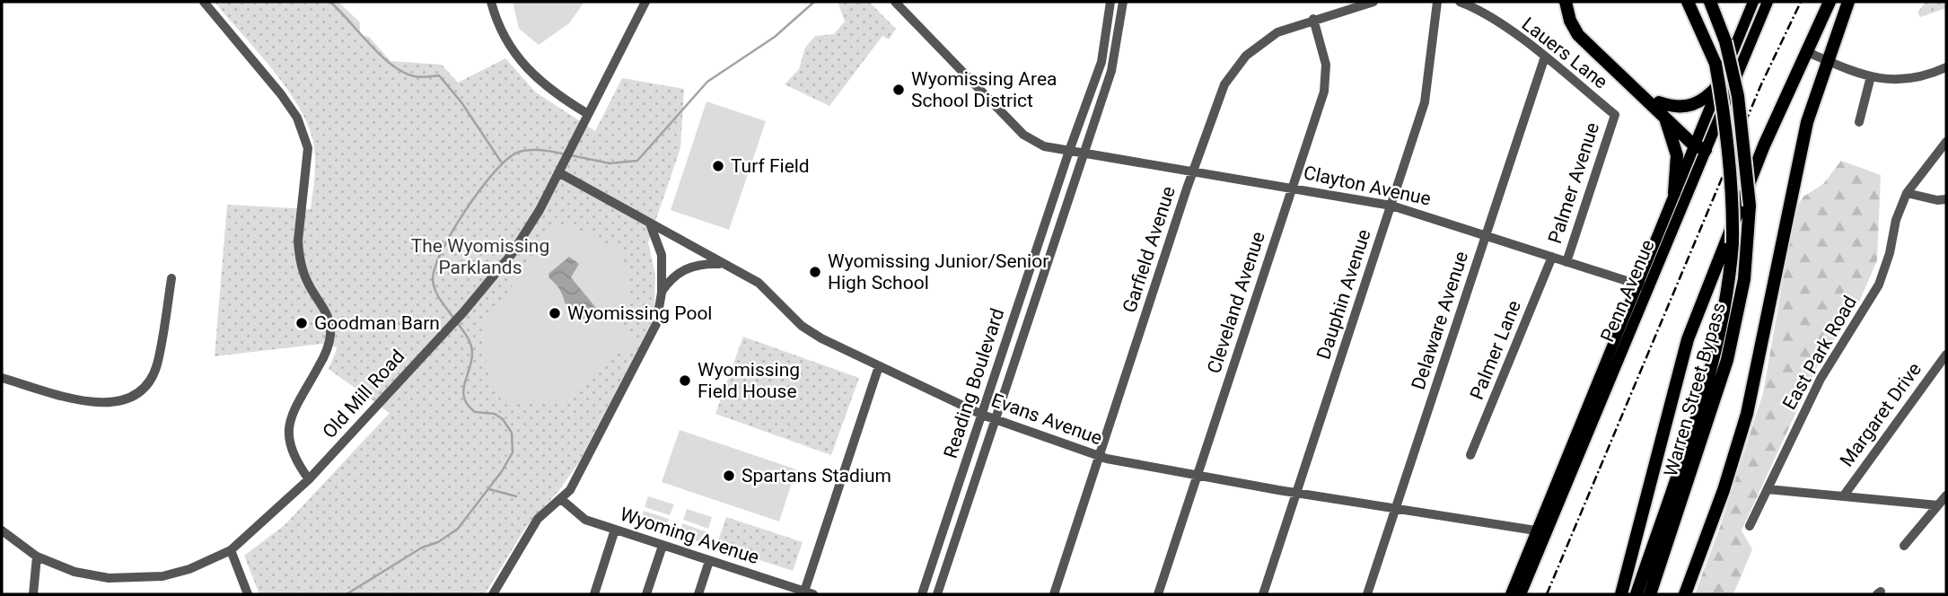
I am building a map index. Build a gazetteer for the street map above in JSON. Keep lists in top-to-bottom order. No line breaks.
{"streets":{"highway":["Warren Street Bypass"],"main road":["Penn Avenue"],"street":["Lauers Lane","Palmer Avenue","Clayton Avenue","Garfield Avenue","Dauphin Avenue","Cleveland Avenue","Delaware Avenue","Palmer Lane","East Park Road","Reading Boulevard","Old Mill Road","Margaret Drive","Evans Avenue","Wyoming Avenue"]},"crossings":[["Lauers Lane","Palmer Avenue"],["Lauers Lane","Delaware Avenue"],["Palmer Avenue","Clayton Avenue"],["Clayton Avenue","Garfield Avenue"],["Clayton Avenue","Penn Avenue"],["Clayton Avenue","Dauphin Avenue"],["Clayton Avenue","Cleveland Avenue"],["Clayton Avenue","Delaware Avenue"],["Clayton Avenue","Palmer Lane"],["Clayton Avenue","Reading Boulevard"],["Garfield Avenue","Cleveland Avenue"],["Garfield Avenue","Evans Avenue"],["Penn Avenue","Evans Avenue"],["Dauphin Avenue","Evans Avenue"],["Cleveland Avenue","Evans Avenue"],["Delaware Avenue","Evans Avenue"],["Reading Boulevard","Evans Avenue"],["Old Mill Road","Evans Avenue"]],"parks":["The Wyomissing Parklands"],"places":["Wyomissing Area School District","Turf Field","Wyomissing Junior/Senior High School","Wyomissing Pool","Goodman Barn","Wyomissing Field House","Spartans Stadium"]}
